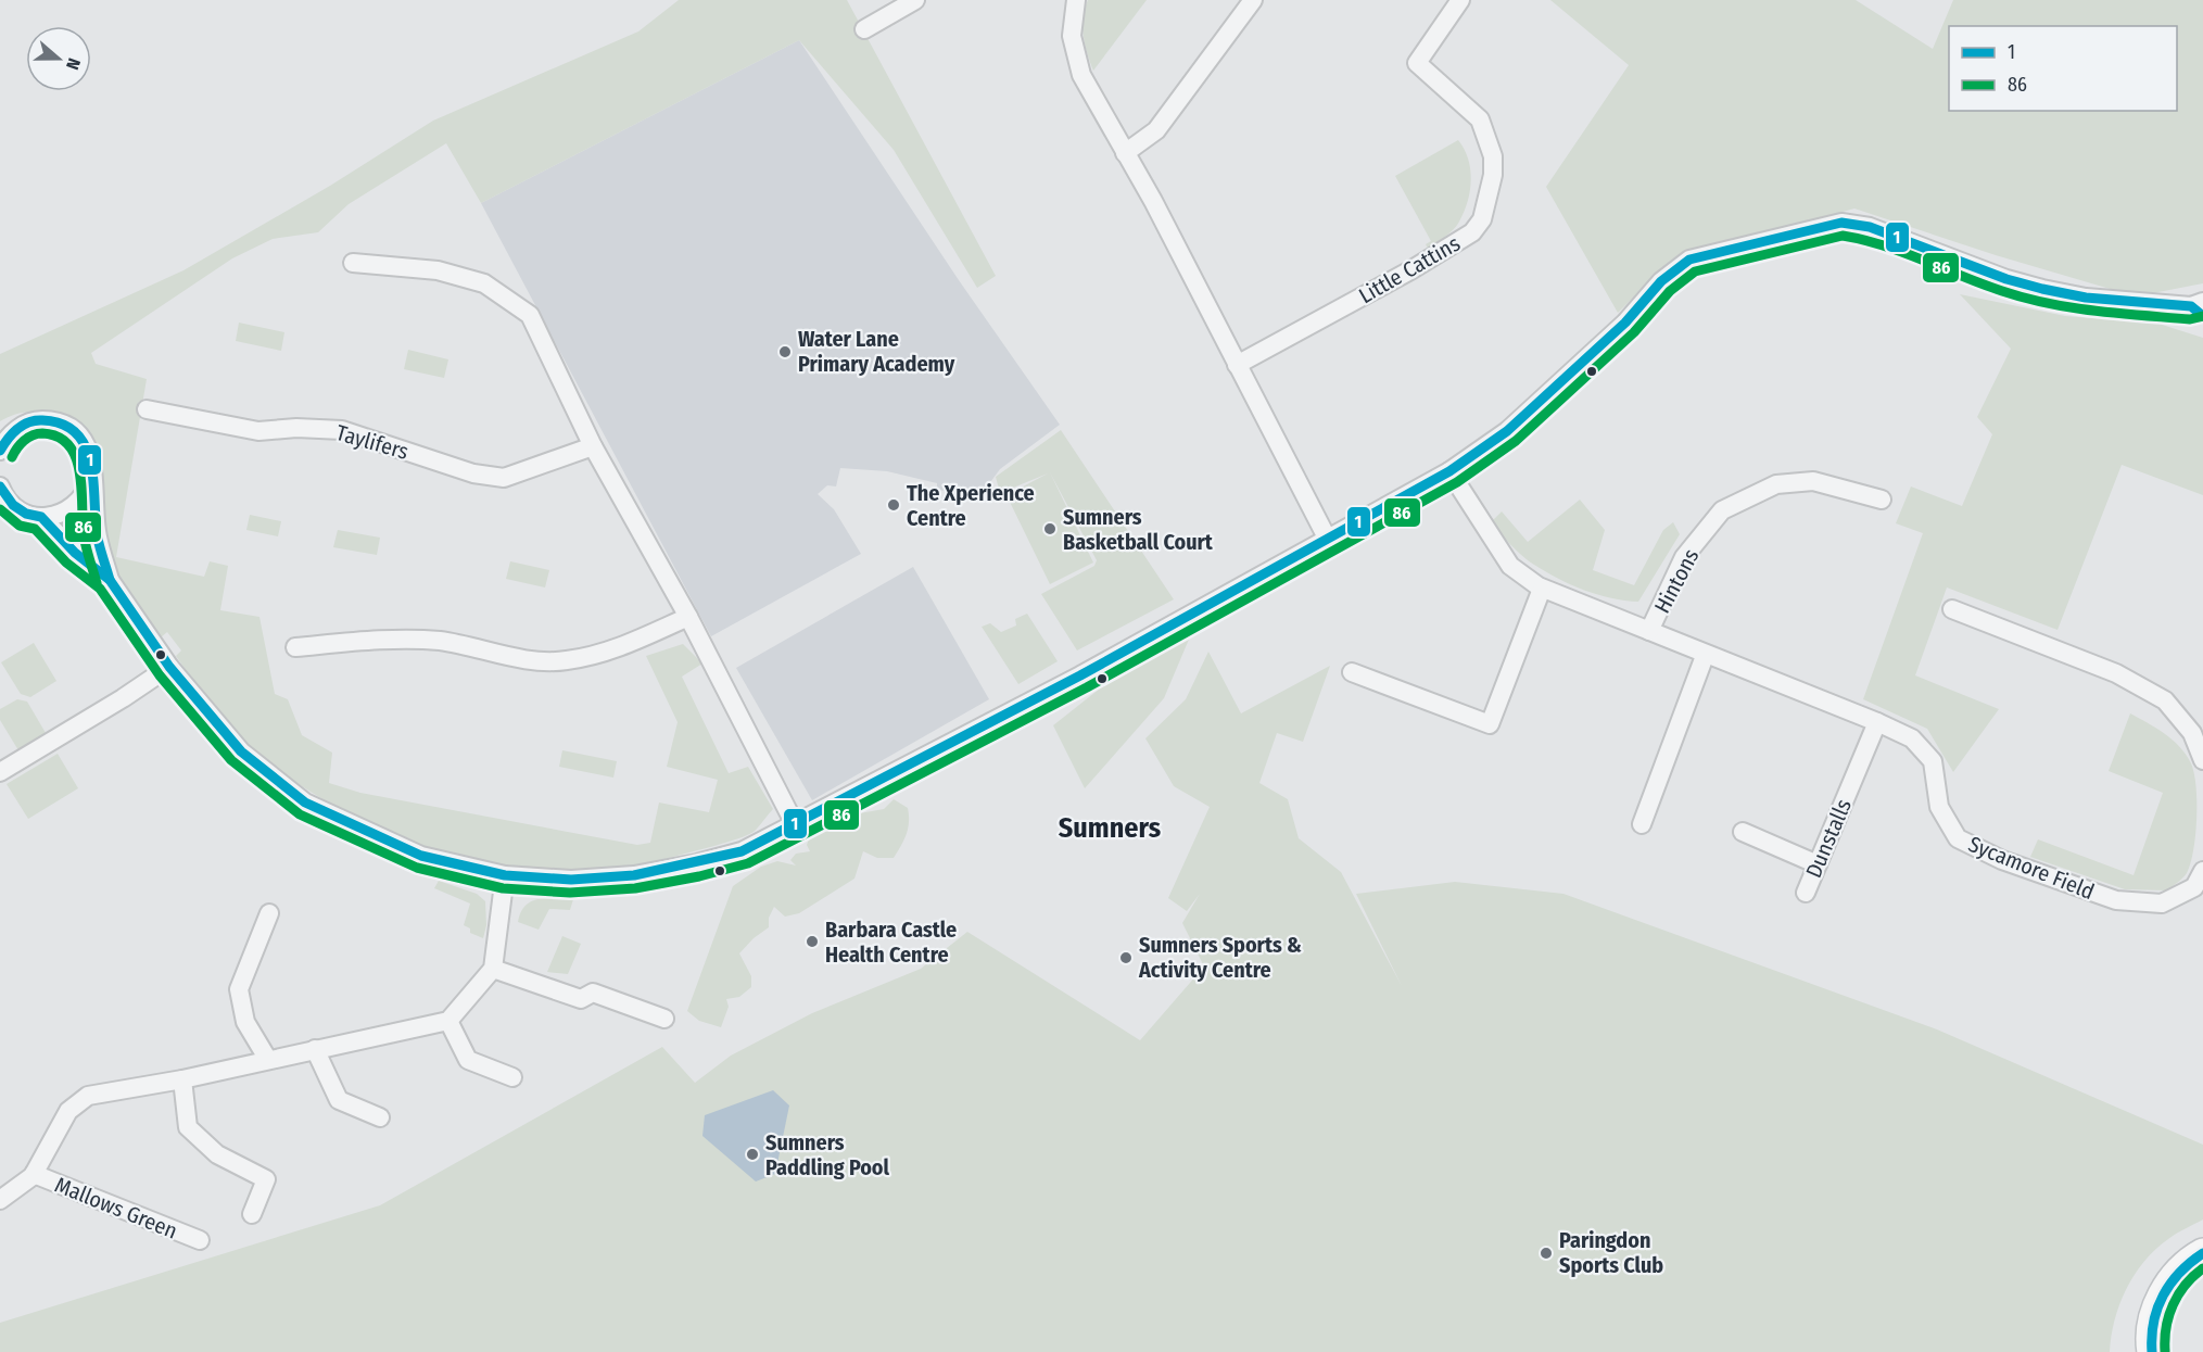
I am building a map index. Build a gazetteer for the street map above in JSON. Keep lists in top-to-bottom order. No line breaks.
{"streets":{"street":["Little Cattins","Taylifers","Hintons","Dunstalls","Sycamore Field","Mallows Green"]},"crossings":[["Dunstalls","Sycamore Field"]],"districts":["Sumners"],"places":["Water Lane Primary Academy","The Xperience Centre","Sumners Basketball Court","Barbara Castle Health Centre","Sumners Sports & Activity Centre","Sumners Paddling Pool","Paringdon Sports Club"],"lines":["transit line 1","transit line 86"],"legend":["1","86"],"north":"right"}
